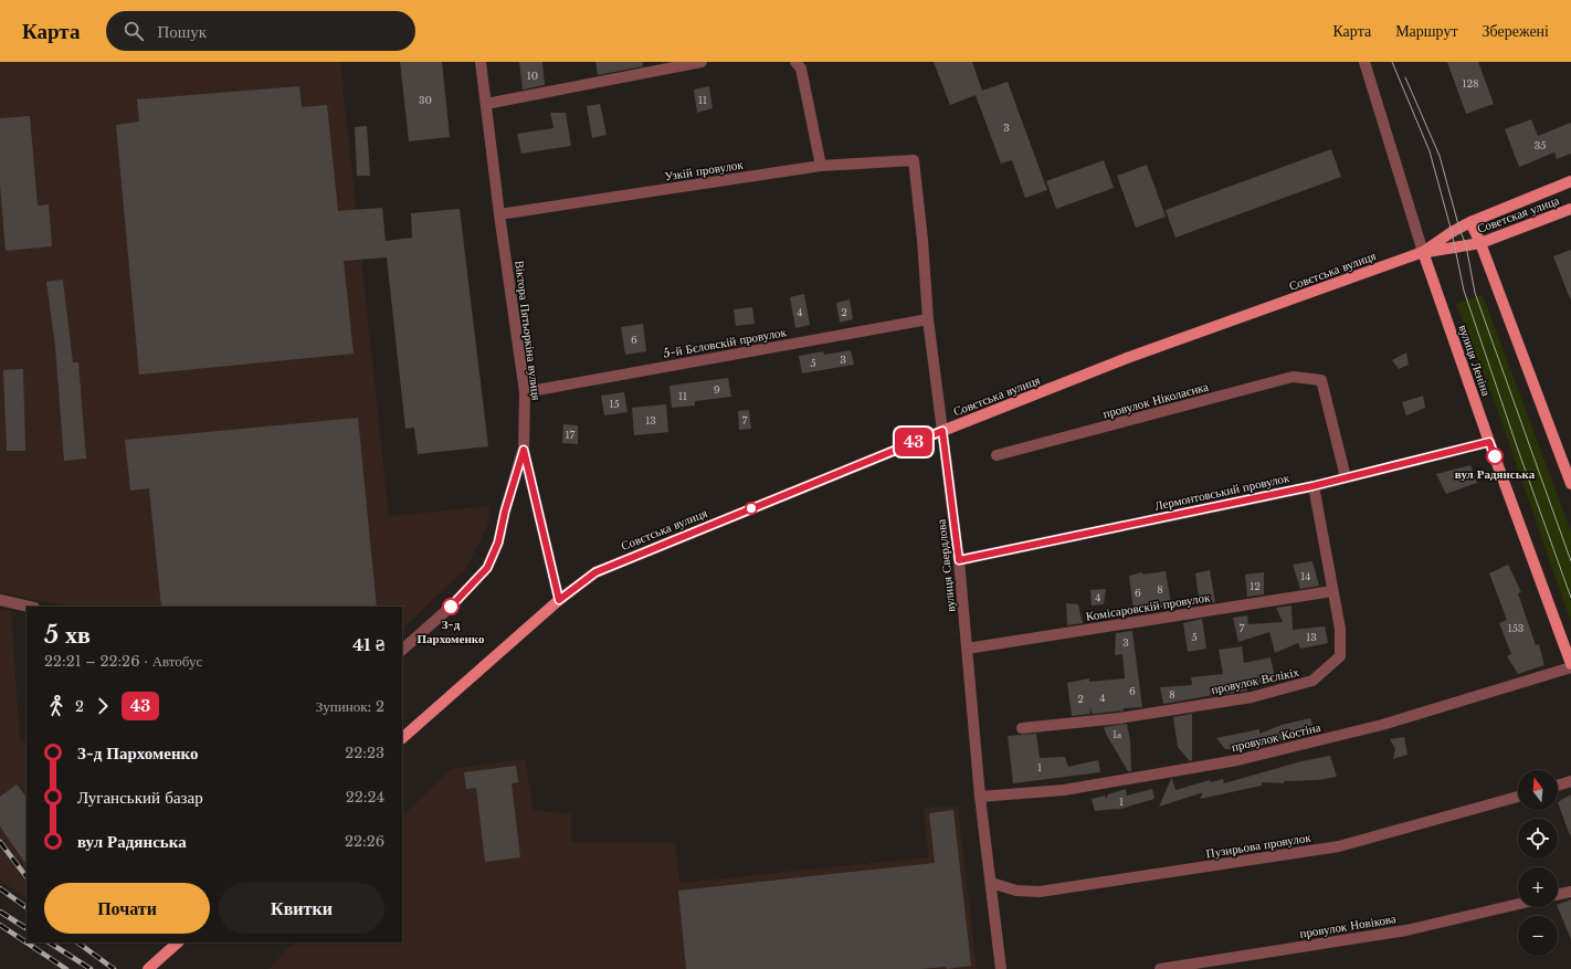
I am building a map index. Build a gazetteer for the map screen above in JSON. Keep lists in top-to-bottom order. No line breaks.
{"streets":{"main road":["Советская улица","Совєтська вулиця","вулиця Леніна"],"street":["Узкій провулок","Віктора Пятьоркіна вулиця","5-й Бєловскій провулок","провулок Ніколаєнка","Лермонтовський провулок","вулиця Свердлова","Комісаровскій провулок","провулок Вєлікіх","провулок Костіна","Пузирьова провулок","провулок Новікова"]},"crossings":[["Узкій провулок","Віктора Пятьоркіна вулиця"],["Узкій провулок","вулиця Свердлова"],["Советская улица","Совєтська вулиця"],["Советская улица","вулиця Леніна"],["Совєтська вулиця","Віктора Пятьоркіна вулиця"],["Совєтська вулиця","вулиця Леніна"],["Совєтська вулиця","вулиця Свердлова"],["Віктора Пятьоркіна вулиця","5-й Бєловскій провулок"],["5-й Бєловскій провулок","вулиця Свердлова"],["вулиця Леніна","Лермонтовський провулок"],["вулиця Леніна","провулок Костіна"],["провулок Ніколаєнка","Лермонтовський провулок"],["Лермонтовський провулок","вулиця Свердлова"],["Лермонтовський провулок","провулок Вєлікіх"],["вулиця Свердлова","Комісаровскій провулок"],["вулиця Свердлова","провулок Костіна"],["вулиця Свердлова","Пузирьова провулок"],["Комісаровскій провулок","провулок Вєлікіх"]],"places":["вул Радянська","З-д Пархоменко"],"lines":["bus line 43"],"house_numbers":["10","128","30","11","3","35","4","2","6","3","5","9","11","15","13","7","17","14","12","8","6","4","7","153","5","13","3","6","8","4","2","1а","1","1"],"north":"top","page":{"header":"Карта","search":"Пошук","nav":["Карта","Маршрут","Збережені"],"on_map":"43","heading":["5 хв","22:21 – 22:26 · Автобус","41 ₴"],"legs":["2","43","Зупинок: 2"],"list":[{"name":"З-д Пархоменко","value":"22:23"},{"name":"Луганський базар","value":"22:24"},{"name":"вул Радянська","value":"22:26"}],"map_buttons":["+","−"],"buttons":["Почати","Квитки"]}}
